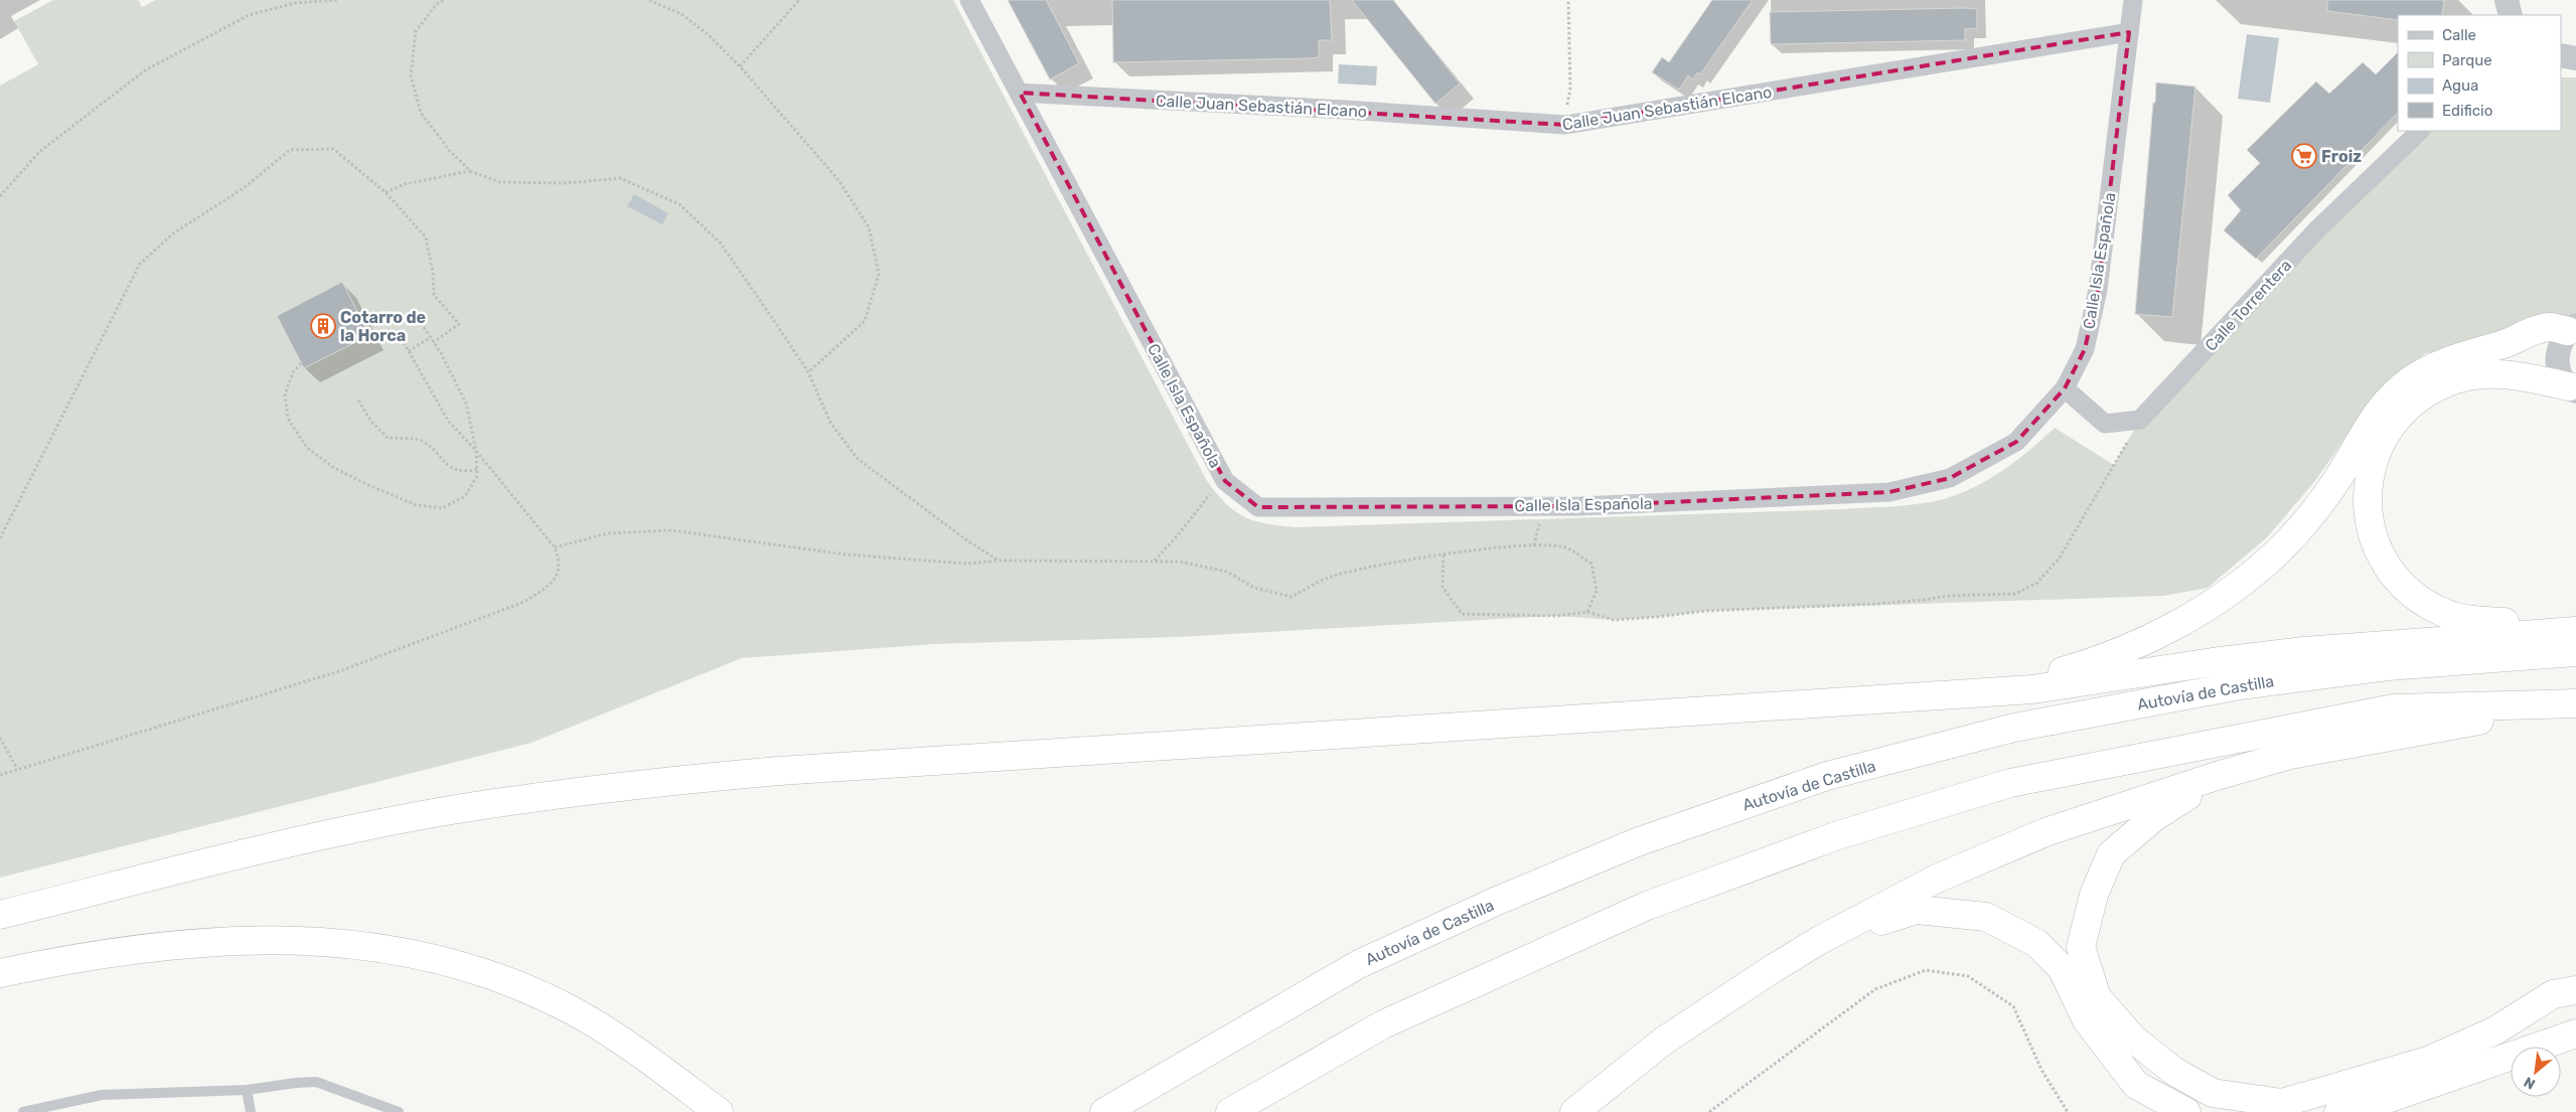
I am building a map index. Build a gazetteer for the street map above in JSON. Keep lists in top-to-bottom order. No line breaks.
{"streets":{"highway":["Autovía de Castilla"],"street":["Calle Juan Sebastián Elcano","Calle Isla Española","Calle Torrentera"]},"crossings":[["Calle Juan Sebastián Elcano","Calle Isla Española"]],"places":{"supermarket":["Froiz"],"building":["Cotarro de la Horca"]},"legend":["Calle","Parque","Agua","Edificio"],"north":"bottom left"}
